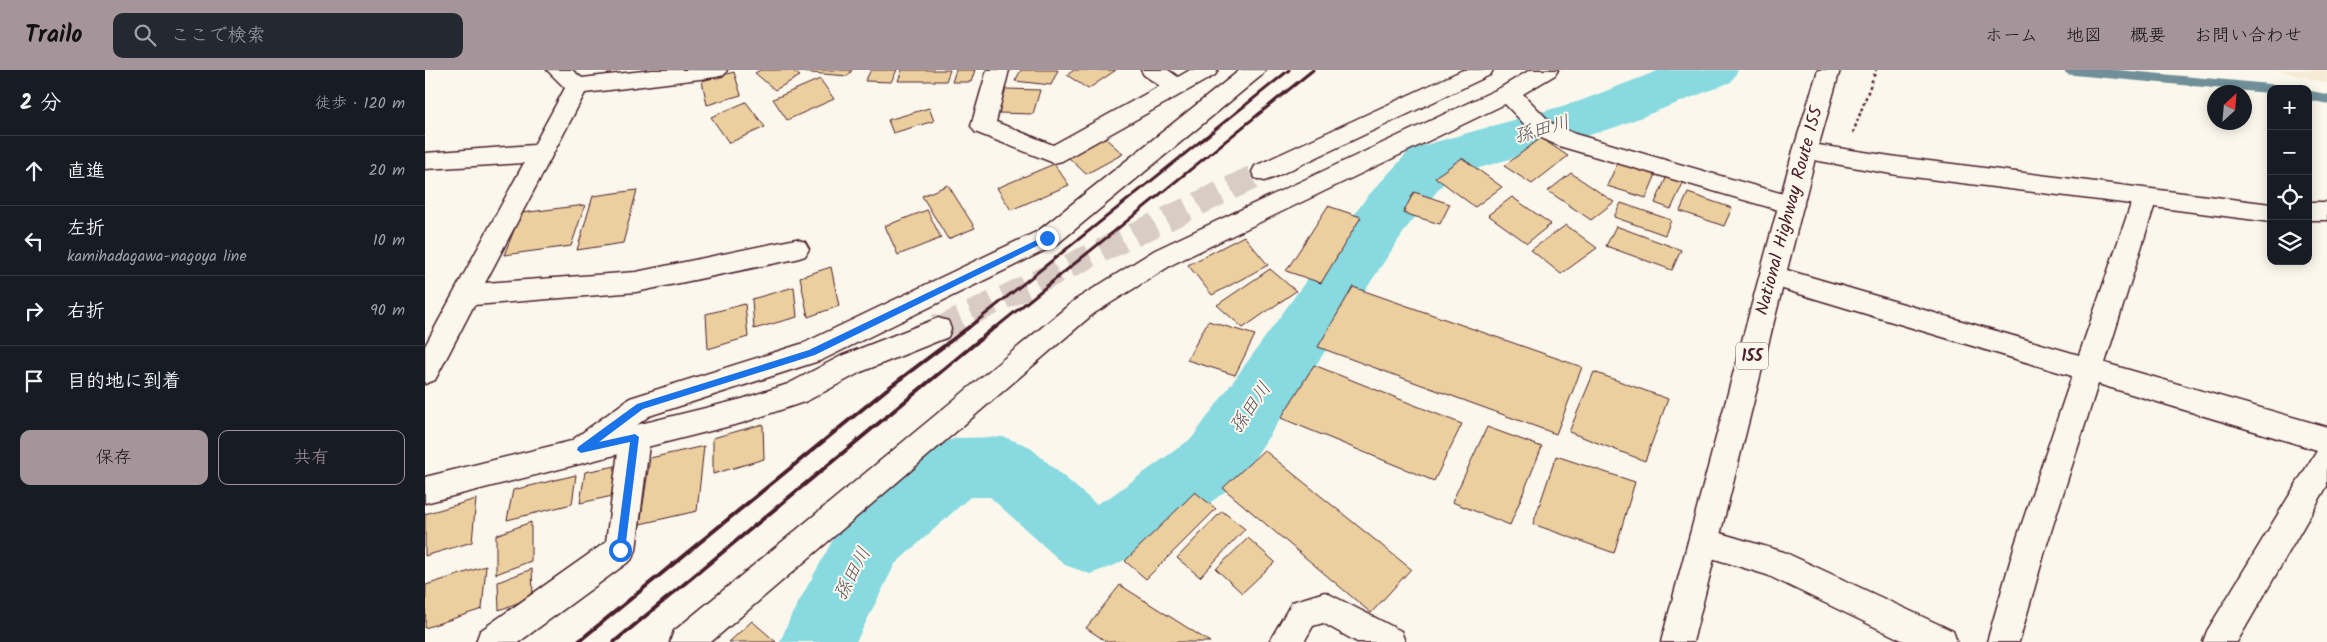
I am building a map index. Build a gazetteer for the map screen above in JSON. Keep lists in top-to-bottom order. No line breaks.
{"streets":{"main road":["National Highway Route 155","155"]},"water":["孫田川"],"north":"top right","page":{"header":"Trailo","search":"ここで検索","nav":["ホーム","地図","概要","お問い合わせ"],"heading":["2 分","徒歩 · 120 m"],"map_buttons":["+","−"],"list":[["直進","20 m"],["左折","kamihadagawa-nagoya line","10 m"],["右折","90 m"],"目的地に到着"],"buttons":["保存","共有"]}}
